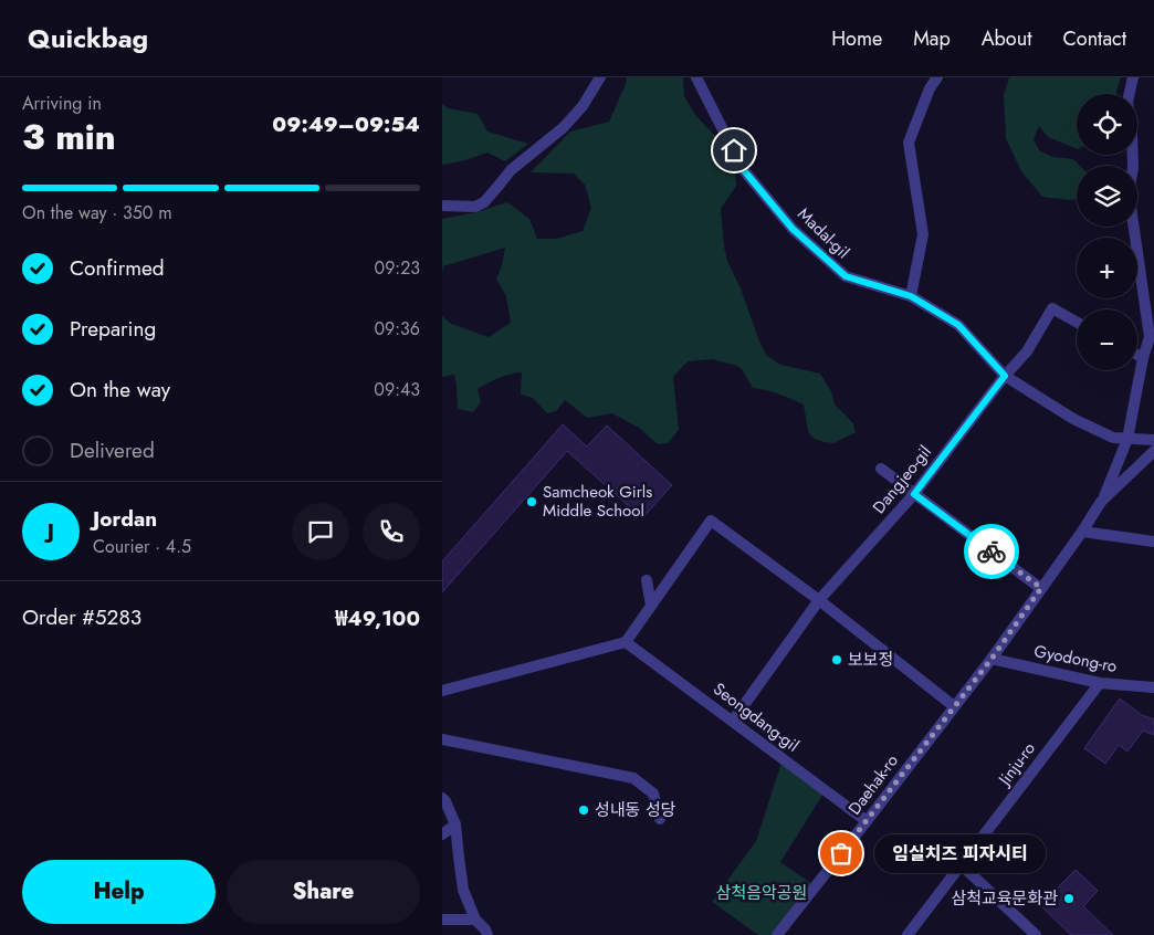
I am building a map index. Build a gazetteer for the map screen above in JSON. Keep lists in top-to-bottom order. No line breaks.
{"streets":{"street":["Madal-gil","Dangjeo-gil","Gyodong-ro","Seongdang-gil","Jinju-ro","Daehak-ro"]},"crossings":[["Madal-gil","Dangjeo-gil"],["Madal-gil","Daehak-ro"],["Dangjeo-gil","Seongdang-gil"],["Gyodong-ro","Jinju-ro"],["Gyodong-ro","Daehak-ro"],["Seongdang-gil","Daehak-ro"]],"parks":["삼척음악공원"],"places":["Samcheok Girls Middle School","보보정","성내동 성당","임실치즈 피자시티","삼척교육문화관"],"page":{"header":"Quickbag","nav":["Home","Map","About","Contact"],"heading":["3 min","Arriving in","09:49–09:54"],"panel":["Jordan","Courier · 4.5","Order #5283","₩49,100"],"map_buttons":["+","−"],"bar":"On the way · 350 m","list":[["Confirmed","09:23"],["Preparing","09:36"],["On the way","09:43"],"Delivered"],"round":"J","bubble":"임실치즈 피자시티","buttons":["Help","Share"]}}
